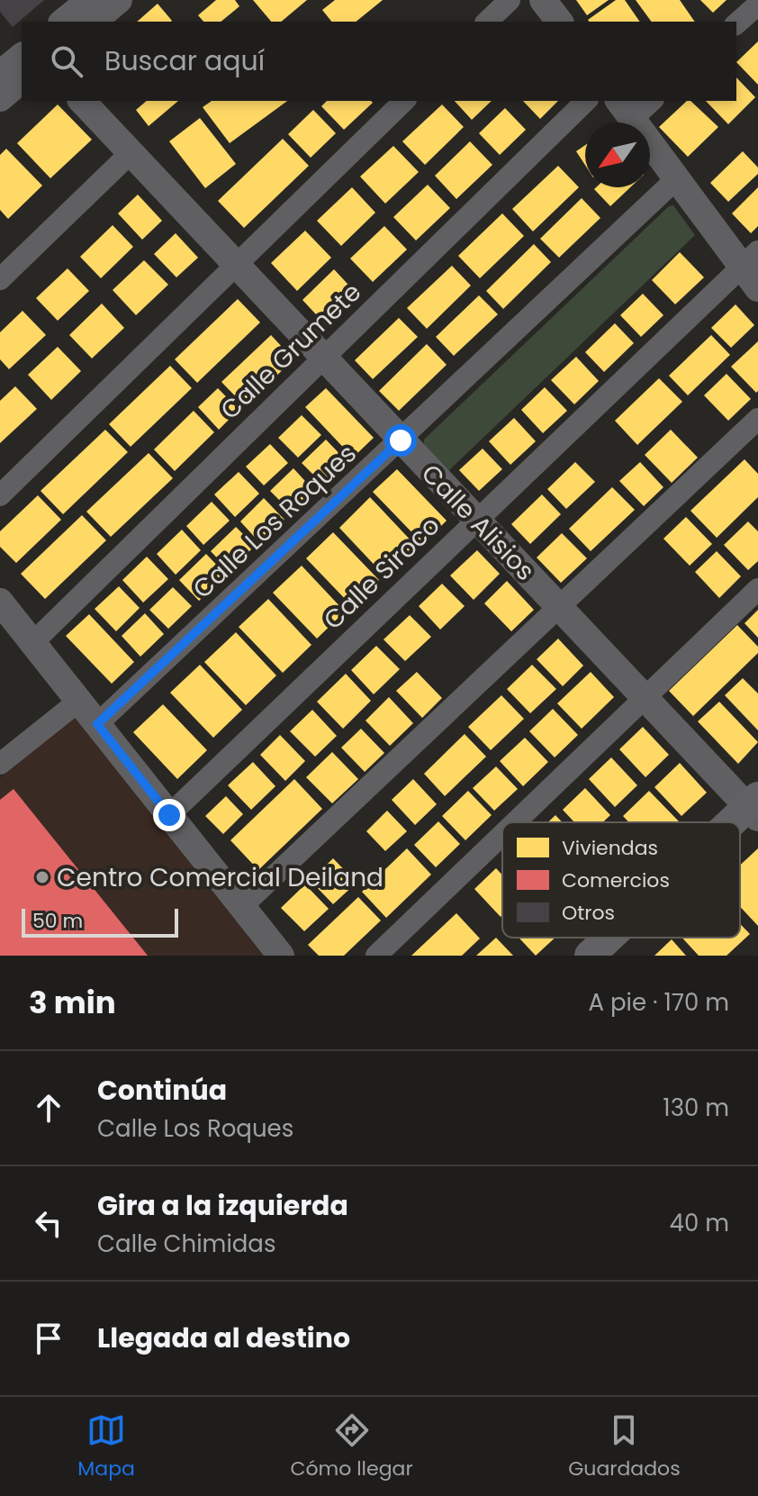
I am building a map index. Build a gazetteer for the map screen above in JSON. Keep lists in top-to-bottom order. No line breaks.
{"streets":{"street":["Calle Grumete","Calle Los Roques","Calle Alisios","Calle Siroco"]},"crossings":[["Calle Grumete","Calle Alisios"],["Calle Los Roques","Calle Alisios"],["Calle Alisios","Calle Siroco"]],"places":["Centro Comercial Deiland"],"legend":["Viviendas","Comercios","Otros"],"scale_bar":"50 m","north":"bottom left","page":{"search":"Buscar aquí","scale":"50 m","heading":["3 min","A pie · 170 m"],"list":[["Continúa","Calle Los Roques","130 m"],["Gira a la izquierda","Calle Chimidas","40 m"],"Llegada al destino"],"nav":["Mapa","Cómo llegar","Guardados"]}}
